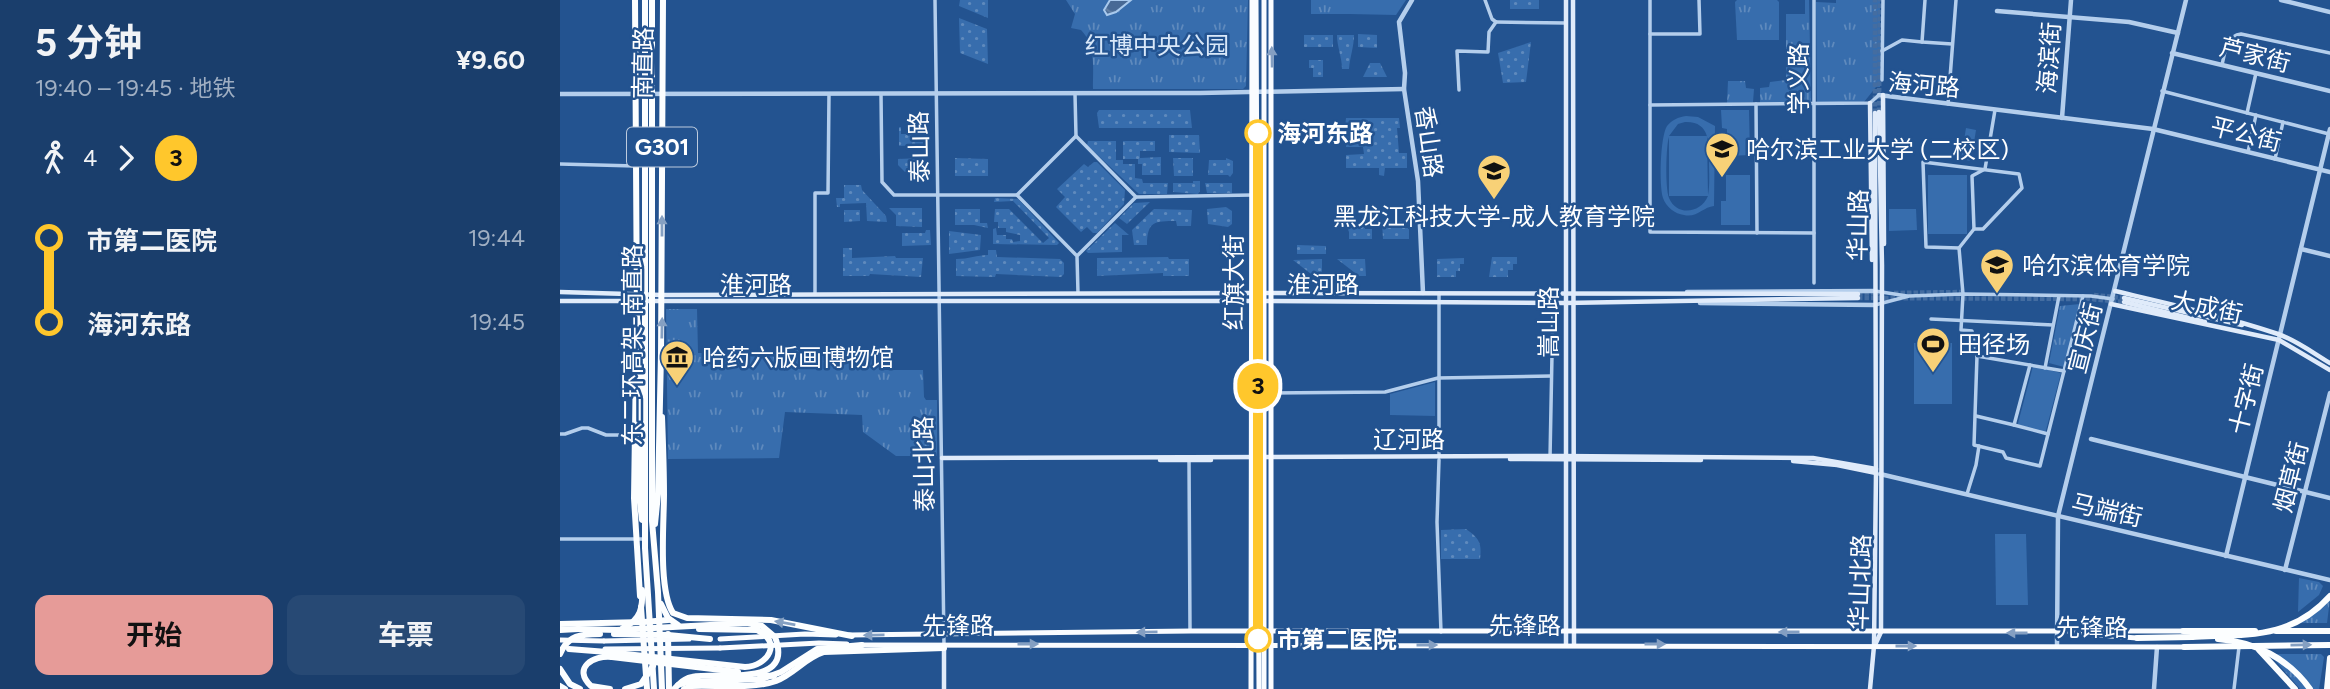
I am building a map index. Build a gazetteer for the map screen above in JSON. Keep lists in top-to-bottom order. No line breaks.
{"streets":{"highway":["南直路","G301","东二环高架-南直路","先锋路"],"main road":["华山路","红旗大街","淮河路","大成街","嵩山路","辽河路","华山北路"],"street":["芦家街","海滨街","学义路","海河路","平公街","香山路","泰山路","宣庆街","十字街","泰山北路","烟草街","马端街"]},"crossings":[["芦家街","宣庆街"],["海滨街","海河路"],["南直路","G301"],["南直路","淮河路"],["学义路","海河路"],["海河路","平公街"],["海河路","华山路"],["海河路","宣庆街"],["平公街","宣庆街"],["平公街","十字街"],["香山路","淮河路"],["G301","淮河路"],["泰山路","淮河路"],["泰山路","泰山北路"],["华山路","华山北路"],["红旗大街","淮河路"],["红旗大街","辽河路"],["红旗大街","先锋路"],["淮河路","嵩山路"],["淮河路","泰山北路"],["大成街","宣庆街"],["大成街","十字街"],["嵩山路","辽河路"],["嵩山路","先锋路"],["宣庆街","马端街"],["宣庆街","先锋路"],["十字街","马端街"],["辽河路","泰山北路"],["辽河路","马端街"],["辽河路","华山北路"],["泰山北路","先锋路"],["烟草街","马端街"],["马端街","华山北路"],["华山北路","先锋路"]],"parks":["红博中央公园"],"places":{"other":["海河东路","市第二医院"],"school or university":["哈尔滨工业大学 (二校区)","黑龙江科技大学-成人教育学院","哈尔滨体育学院"],"sports":["田径场"],"museum":["哈药六版画博物馆"]},"lines":["metro line 3"],"page":{"heading":["5 分钟","19:40 – 19:45 · 地铁","¥9.60"],"on_map":"3","legs":["4","3"],"list":[{"name":"市第二医院","value":"19:44"},{"name":"海河东路","value":"19:45"}],"buttons":["开始","车票"]}}
